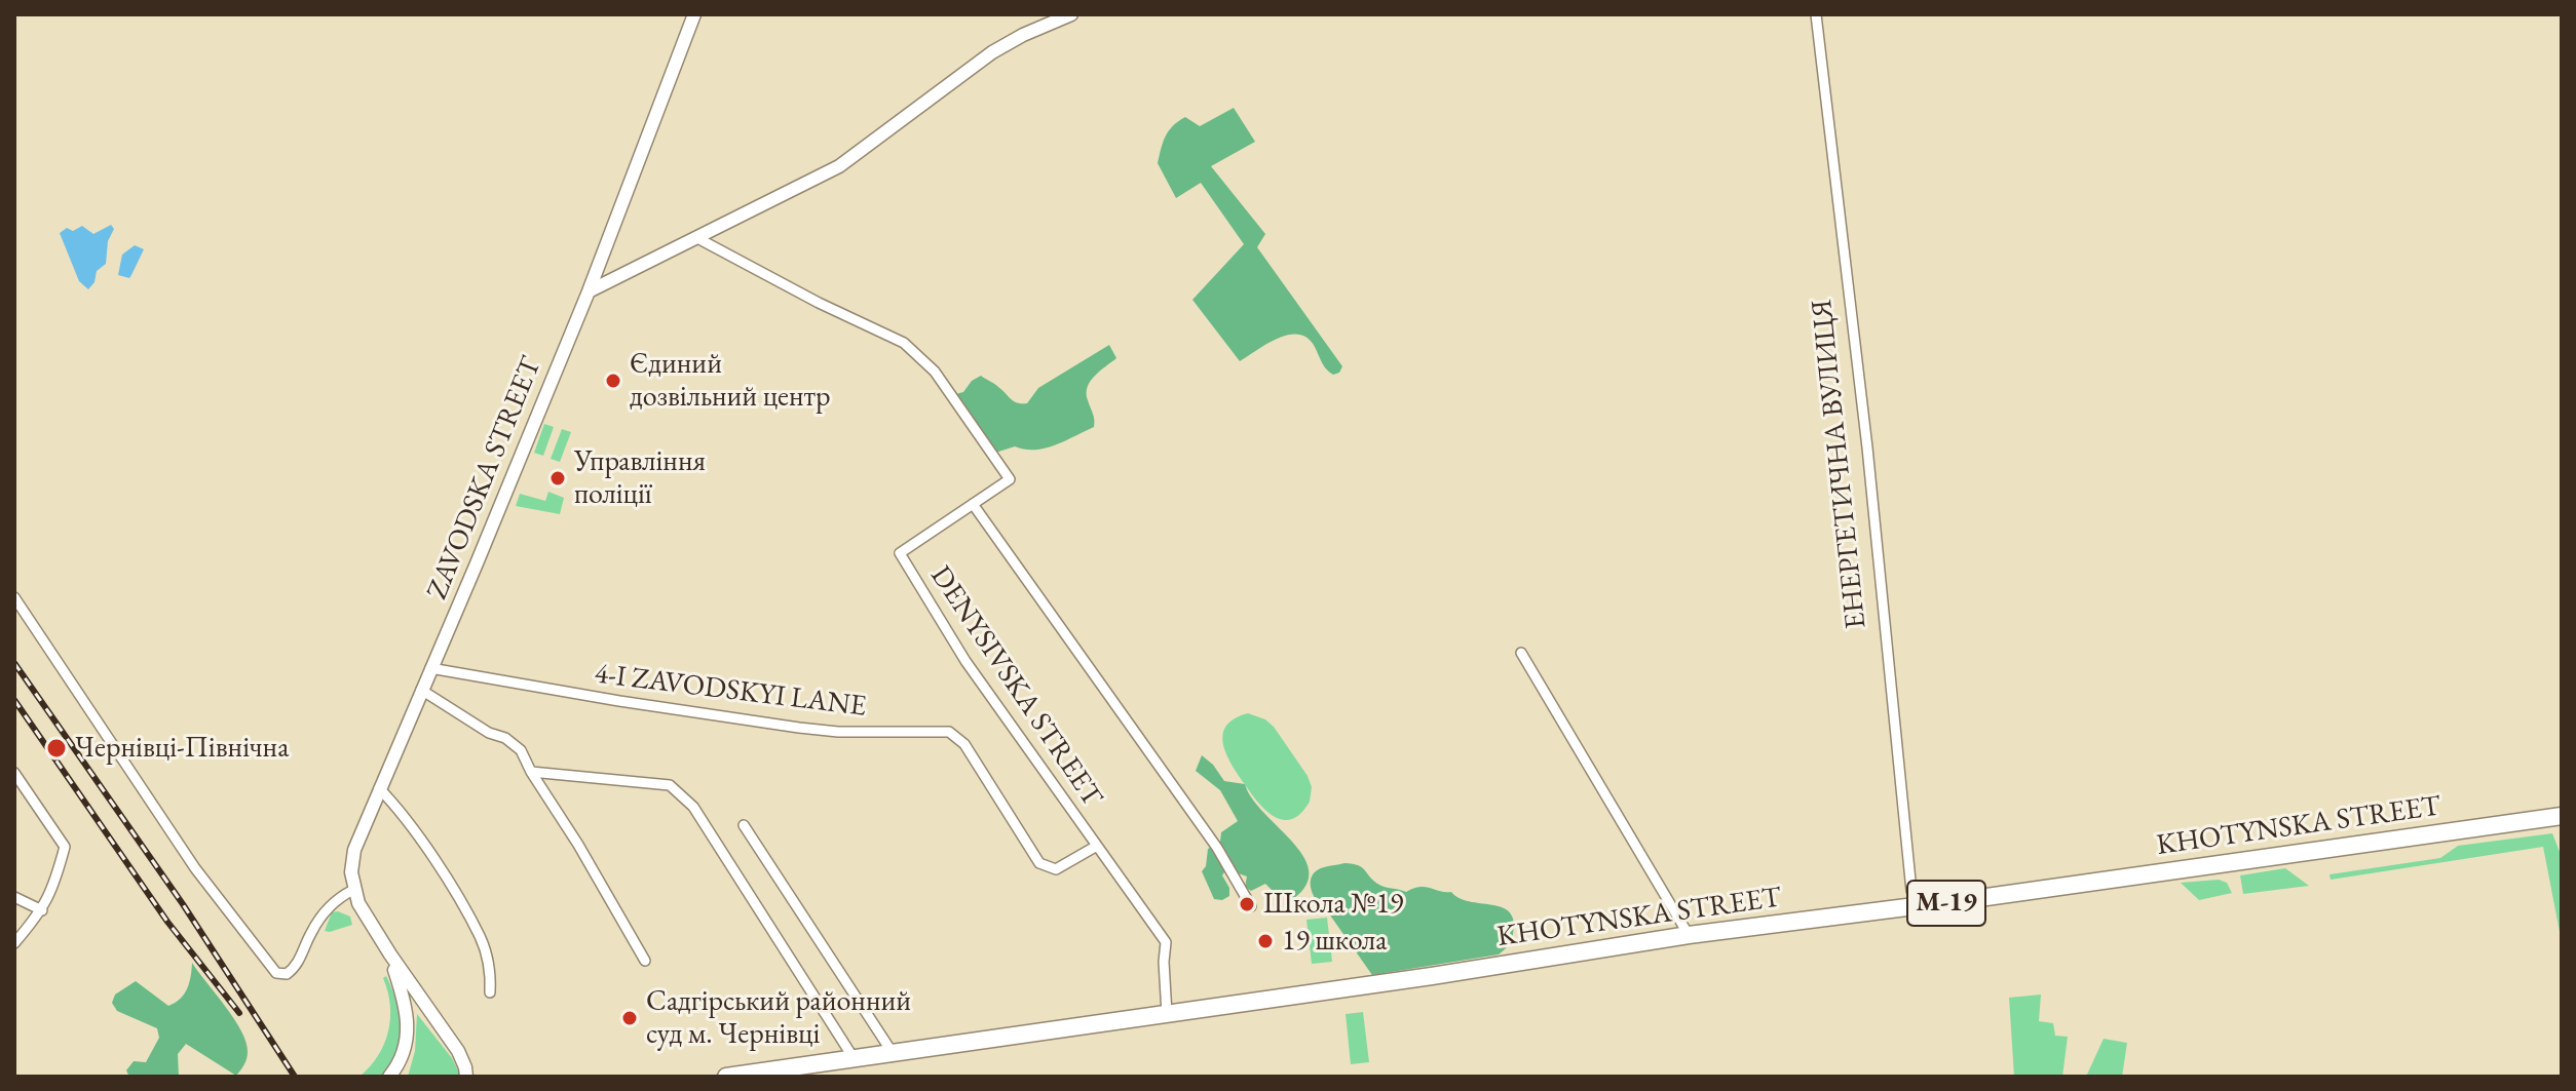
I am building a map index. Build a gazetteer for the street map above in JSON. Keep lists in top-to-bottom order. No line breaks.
{"streets":{"highway":["KHOTYNSKA STREET","М-19"],"main road":["ZAVODSKA STREET"],"street":["ЕНЕРГЕТИЧНА ВУЛИЦЯ","DENYSIVSKA STREET","4-I ZAVODSKYI LANE"]},"crossings":[["ЕНЕРГЕТИЧНА ВУЛИЦЯ","KHOTYNSKA STREET"],["ZAVODSKA STREET","4-I ZAVODSKYI LANE"],["DENYSIVSKA STREET","4-I ZAVODSKYI LANE"],["DENYSIVSKA STREET","KHOTYNSKA STREET"]],"places":["Єдиний дозвільний центр","Управління поліції","Чернівці-Північна","Школа №19","19 школа","Садгірський районний суд м. Чернівці"]}
